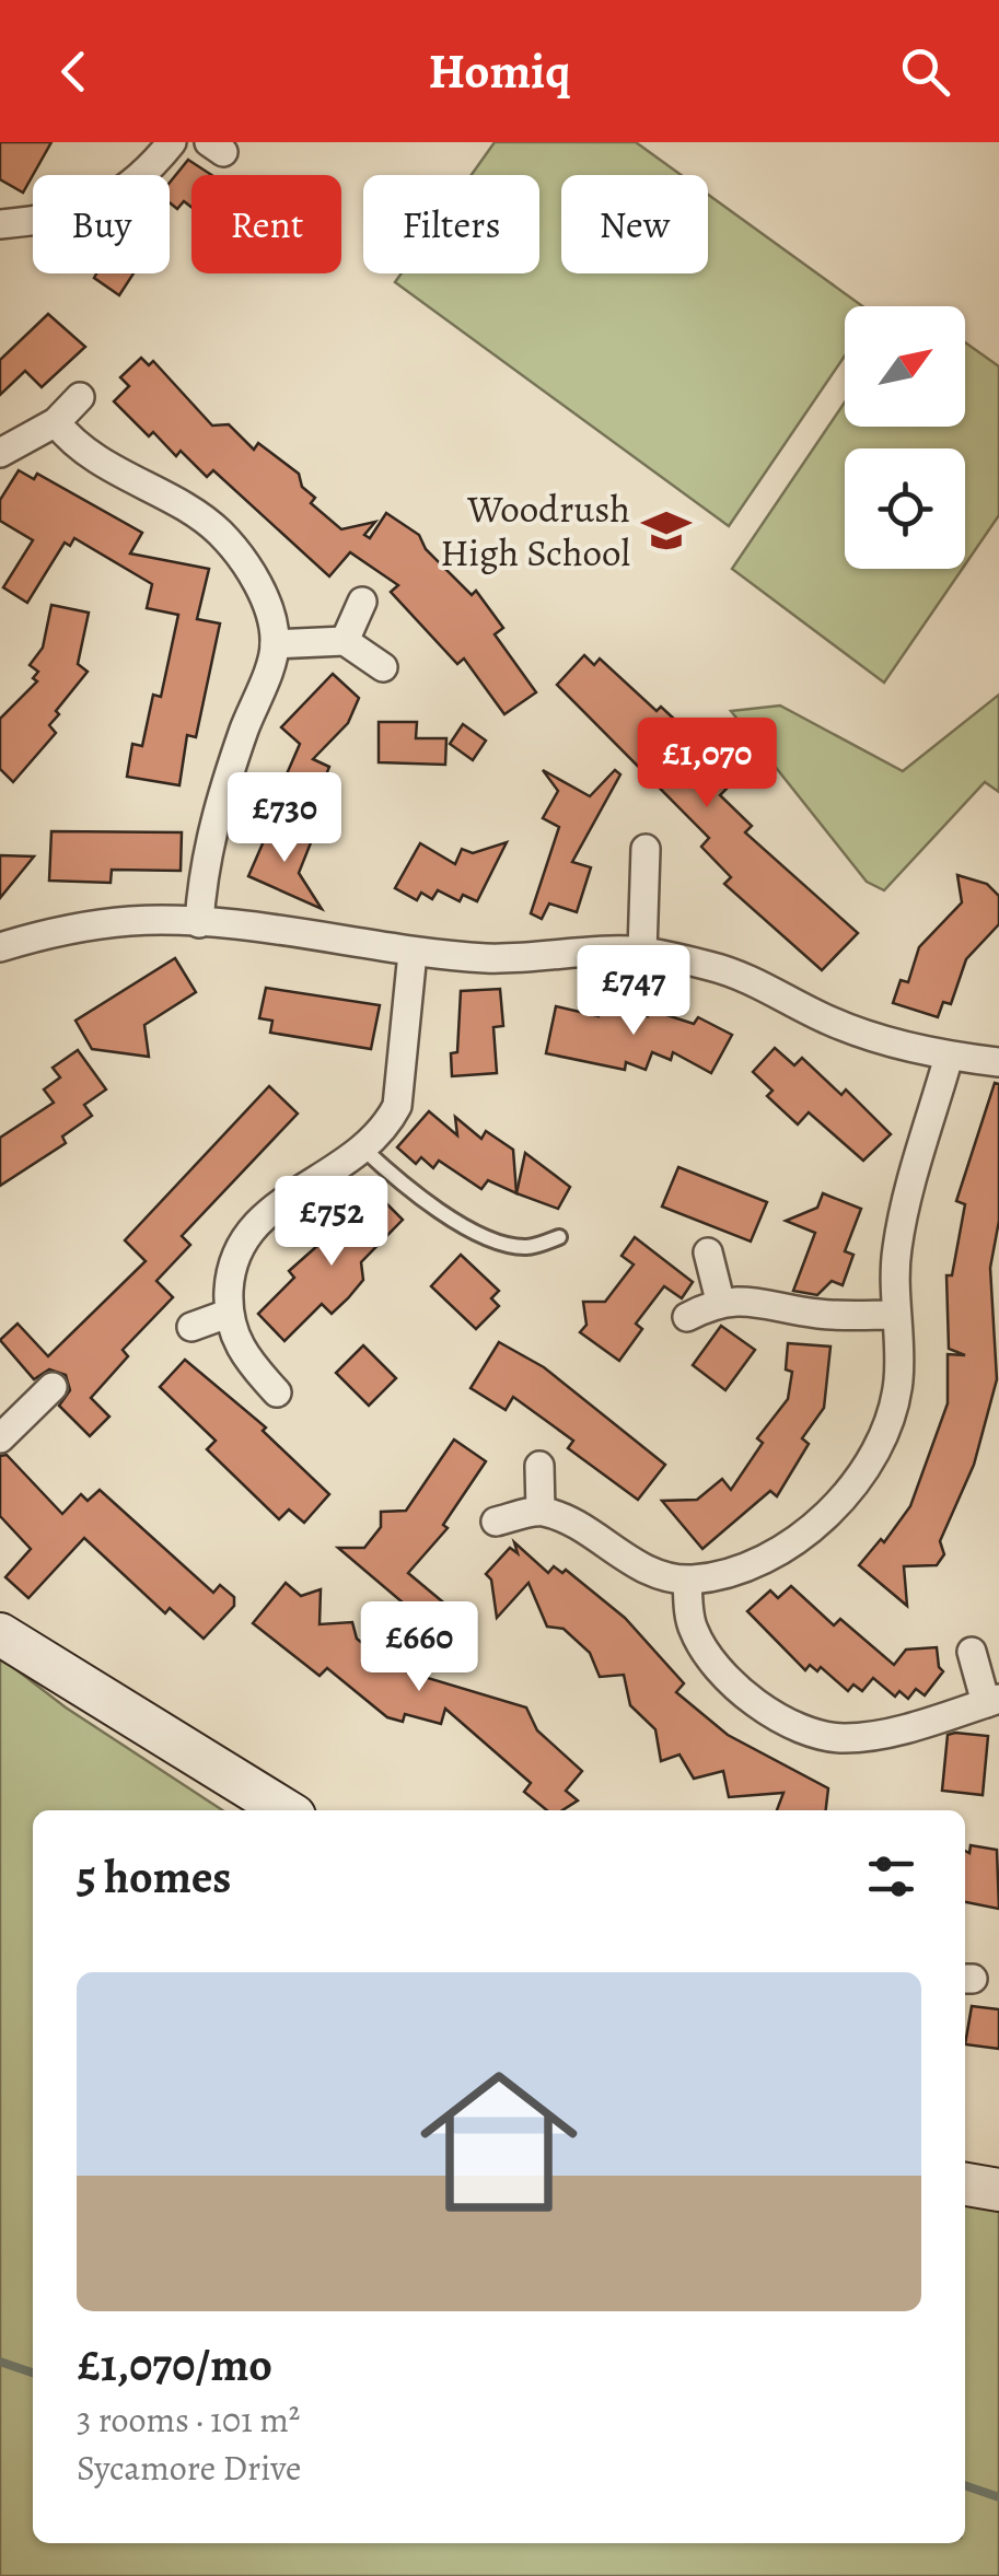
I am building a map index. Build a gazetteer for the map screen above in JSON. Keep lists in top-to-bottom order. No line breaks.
{"places":{"school or university":["Woodrush High School"]},"north":"top right","page":{"header":"Homiq","chip":["Buy","Rent","Filters","New"],"price":["£1,070","£730","£747","£752","£660"],"heading":"5 homes","list":[{"name":"£1,070/mo","note":"3 rooms · 101 m² · Sycamore Drive"}]}}
